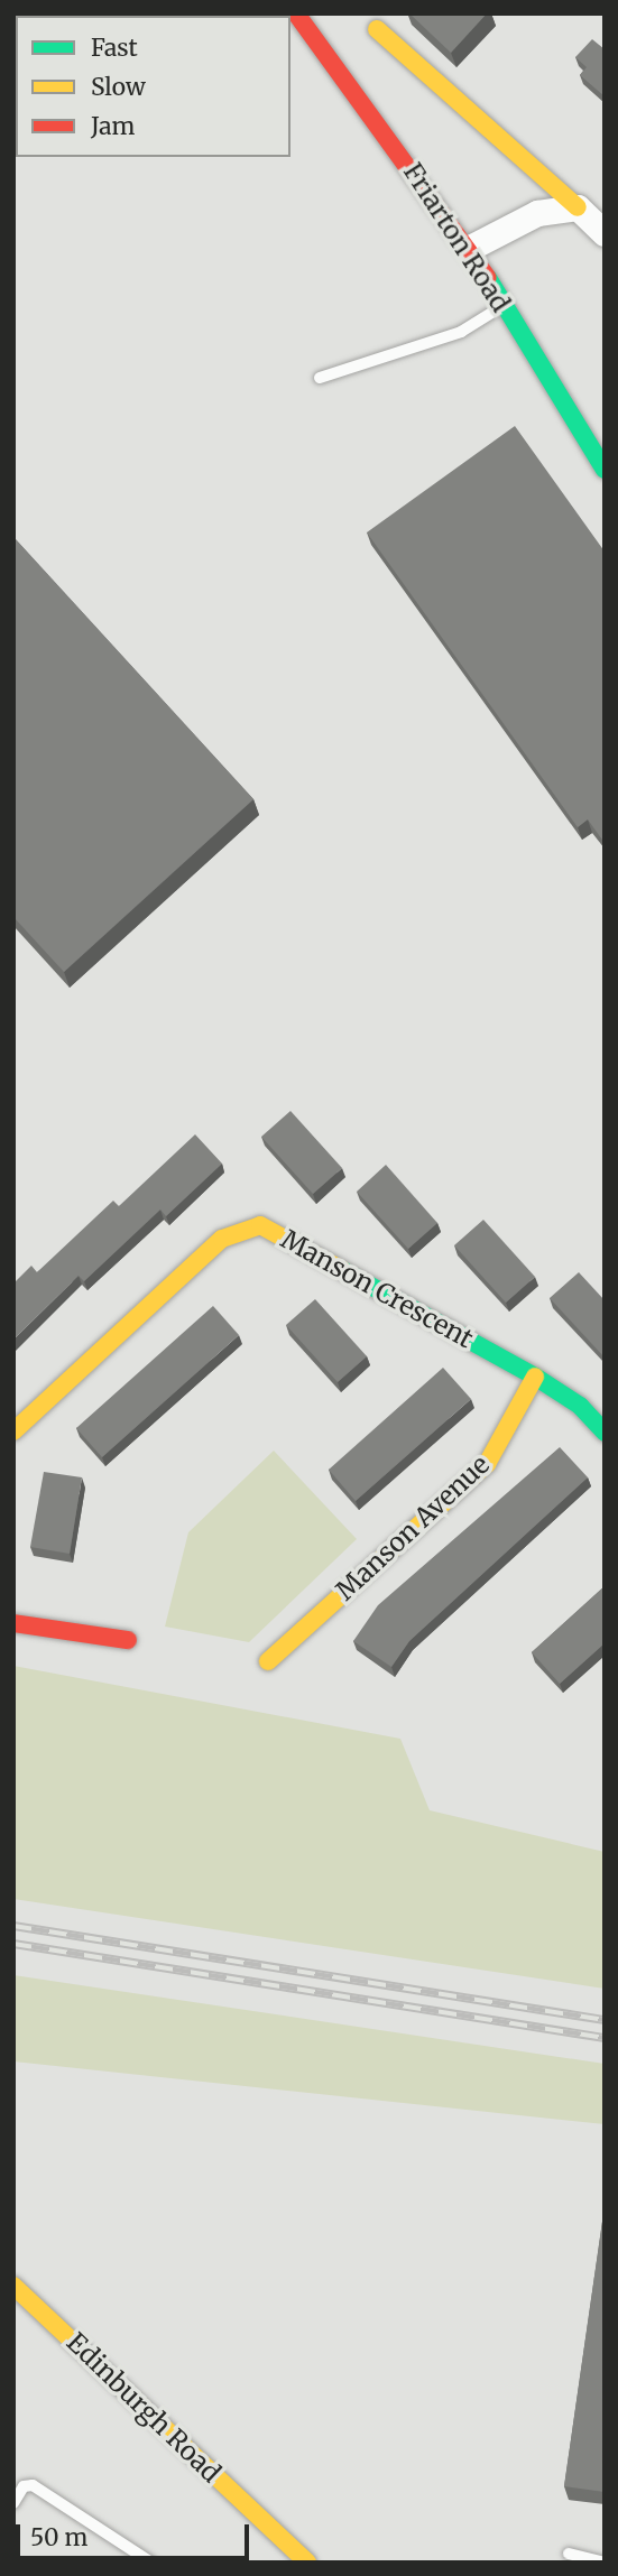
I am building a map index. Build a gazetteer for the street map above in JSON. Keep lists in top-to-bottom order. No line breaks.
{"streets":{"street":["Friarton Road","Manson Crescent","Manson Avenue","Edinburgh Road"]},"crossings":[["Manson Crescent","Manson Avenue"]],"legend":["Fast","Slow","Jam"],"scale_bar":"50 m"}
